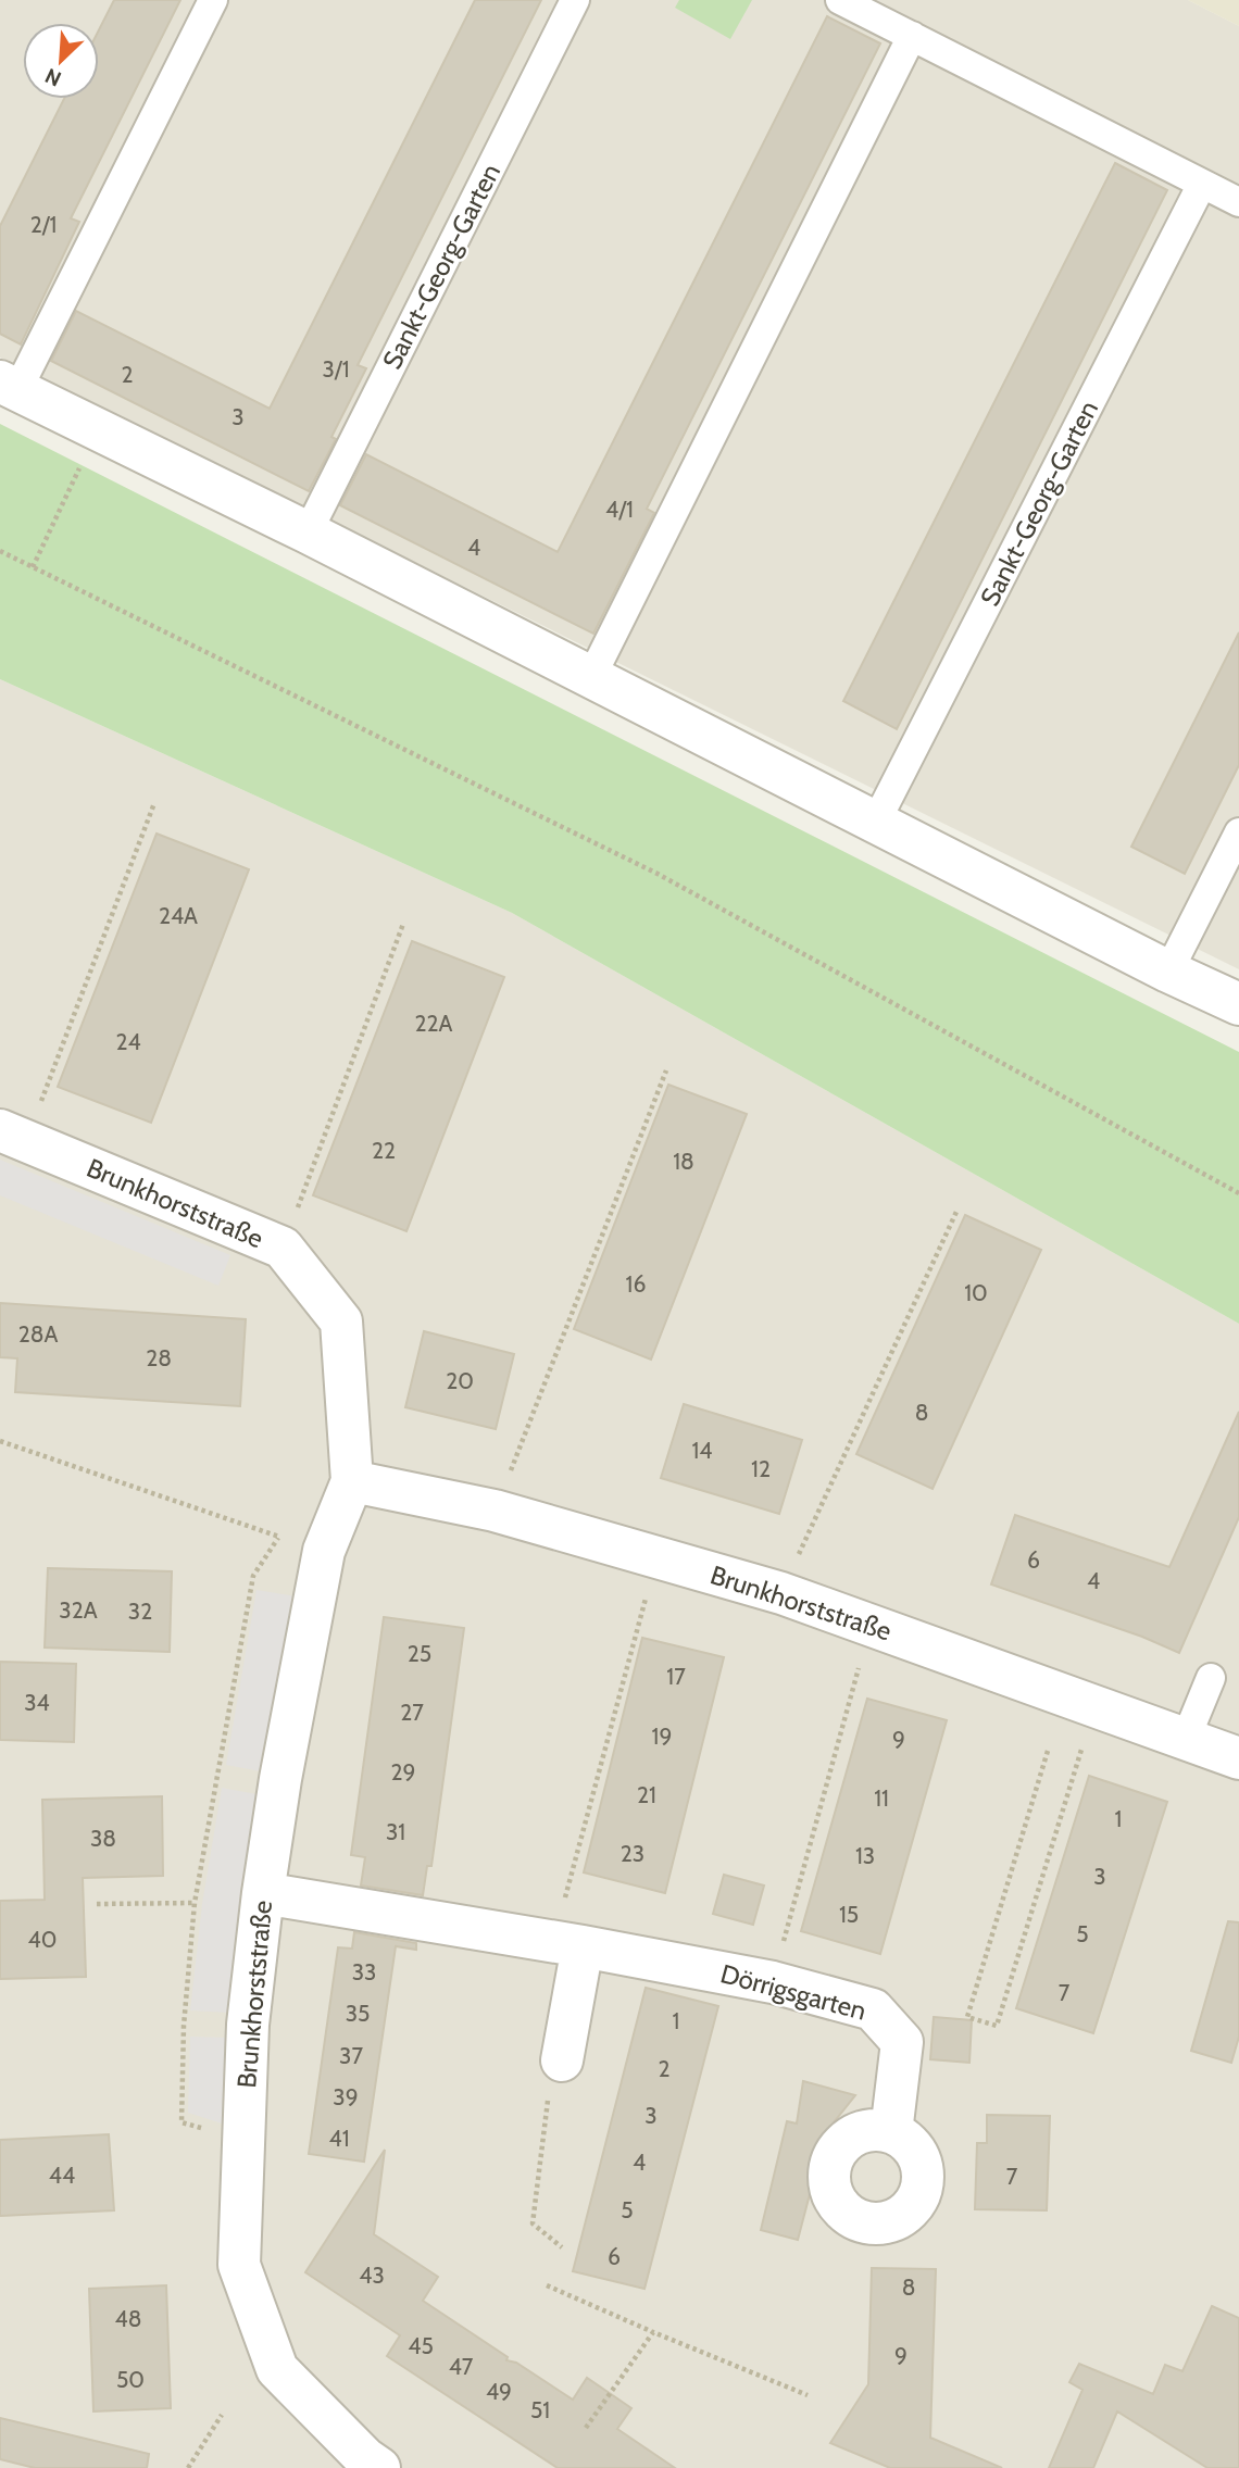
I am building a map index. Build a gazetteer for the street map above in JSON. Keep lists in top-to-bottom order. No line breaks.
{"streets":{"street":["Brunkhorststraße","Dörrigsgarten"],"lane":["Sankt-Georg-Garten"]},"crossings":[["Brunkhorststraße","Dörrigsgarten"]],"house_numbers":["2/1","3/1","2","3","4/1","4","24A","22A","24","22","18","16","10","28A","28","20","8","14","12","6","4","32A","32","25","17","34","27","19","9","29","21","11","1","31","38","23","13","3","15","5","40","33","7","35","1","37","2","39","3","41","4","44","7","5","6","43","8","48","45","9","47","50","49","51"],"north":"bottom left"}
